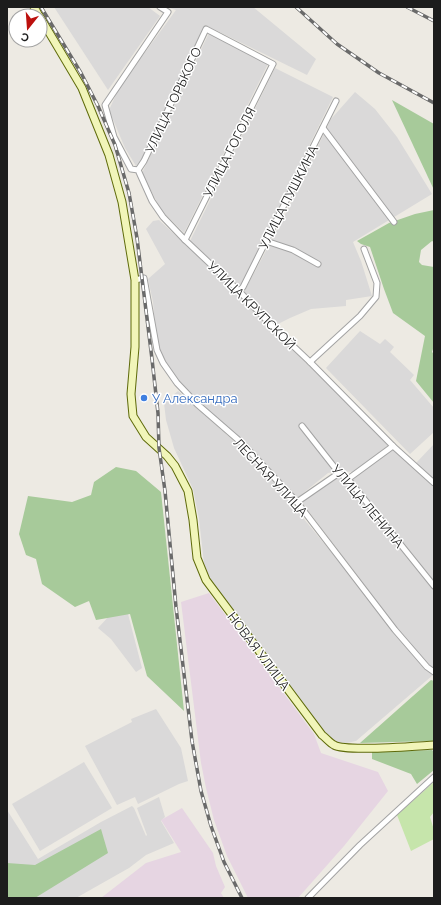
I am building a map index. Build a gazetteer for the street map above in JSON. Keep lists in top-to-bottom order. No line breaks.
{"streets":{"main road":["НОВАЯ УЛИЦА"],"street":["УЛИЦА ГОРЬКОГО","УЛИЦА ГОГОЛЯ","УЛИЦА ПУШКИНА","УЛИЦА КРУПСКОЙ","ЛЕСНАЯ УЛИЦА","УЛИЦА ЛЕНИНА"]},"crossings":[["УЛИЦА ГОРЬКОГО","УЛИЦА ГОГОЛЯ"],["УЛИЦА ГОРЬКОГО","УЛИЦА КРУПСКОЙ"],["УЛИЦА ГОГОЛЯ","УЛИЦА КРУПСКОЙ"],["УЛИЦА ПУШКИНА","УЛИЦА КРУПСКОЙ"],["ЛЕСНАЯ УЛИЦА","НОВАЯ УЛИЦА"]],"places":["У Александра"],"north":"bottom"}
